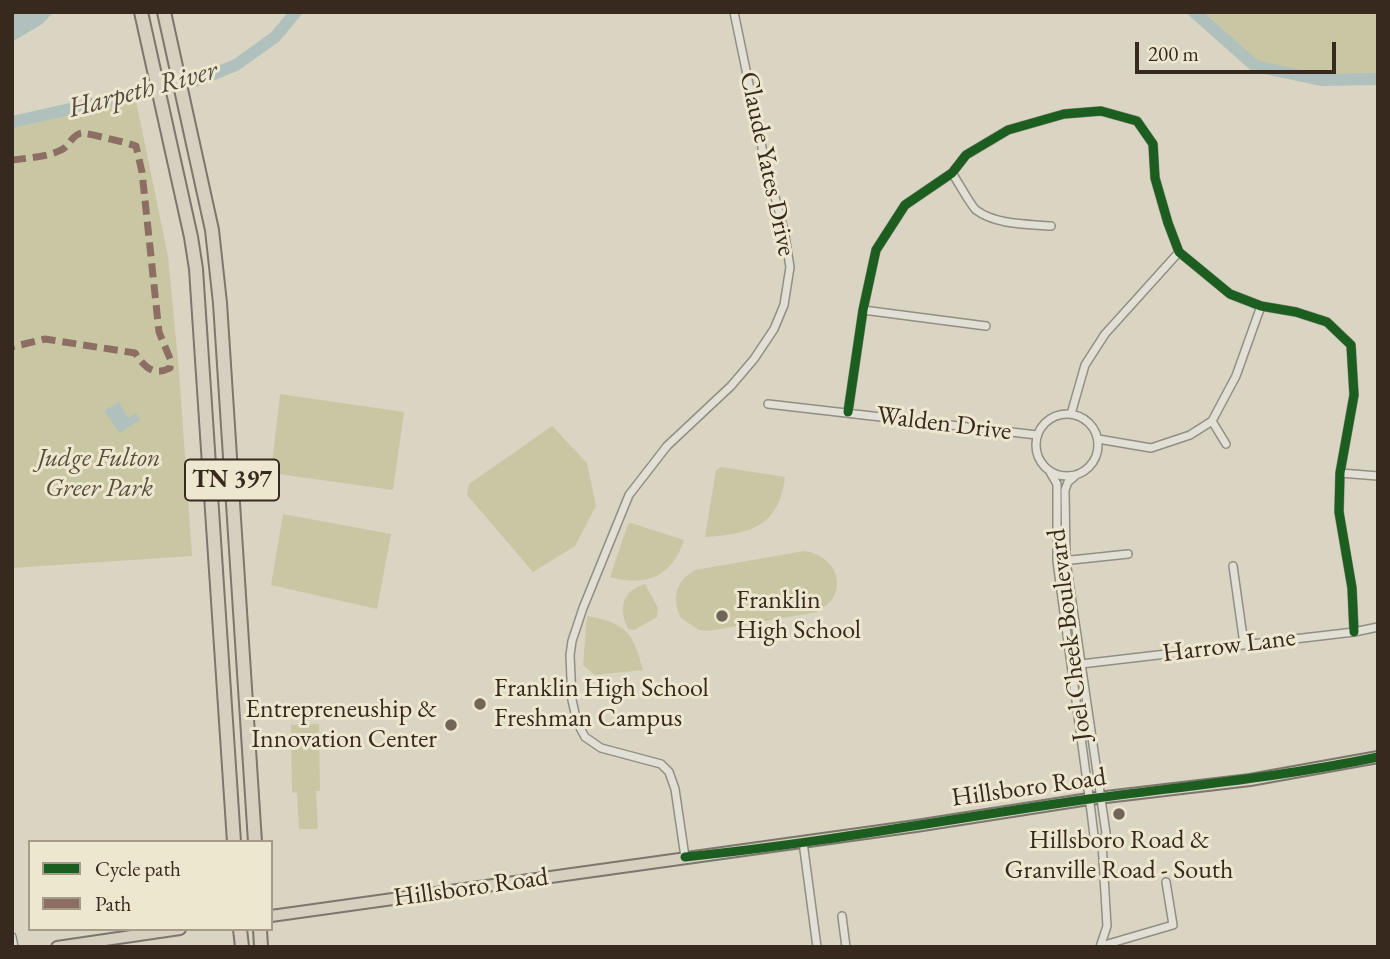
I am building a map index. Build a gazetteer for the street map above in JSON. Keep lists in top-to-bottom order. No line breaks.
{"streets":{"highway":["TN 397"],"main road":["Hillsboro Road"],"street":["Claude Yates Drive","Walden Drive","Joel Cheek Boulevard","Harrow Lane"]},"crossings":[["Claude Yates Drive","Hillsboro Road"],["Walden Drive","Joel Cheek Boulevard"],["Joel Cheek Boulevard","Harrow Lane"],["Joel Cheek Boulevard","Hillsboro Road"]],"water":["Harpeth River"],"parks":["Judge Fulton Greer Park"],"places":["Franklin High School","Franklin High School Freshman Campus","Entrepreneuship & Innovation Center","Hillsboro Road & Granville Road - South"],"legend":["Cycle path","Path"],"scale_bar":"200 m"}
